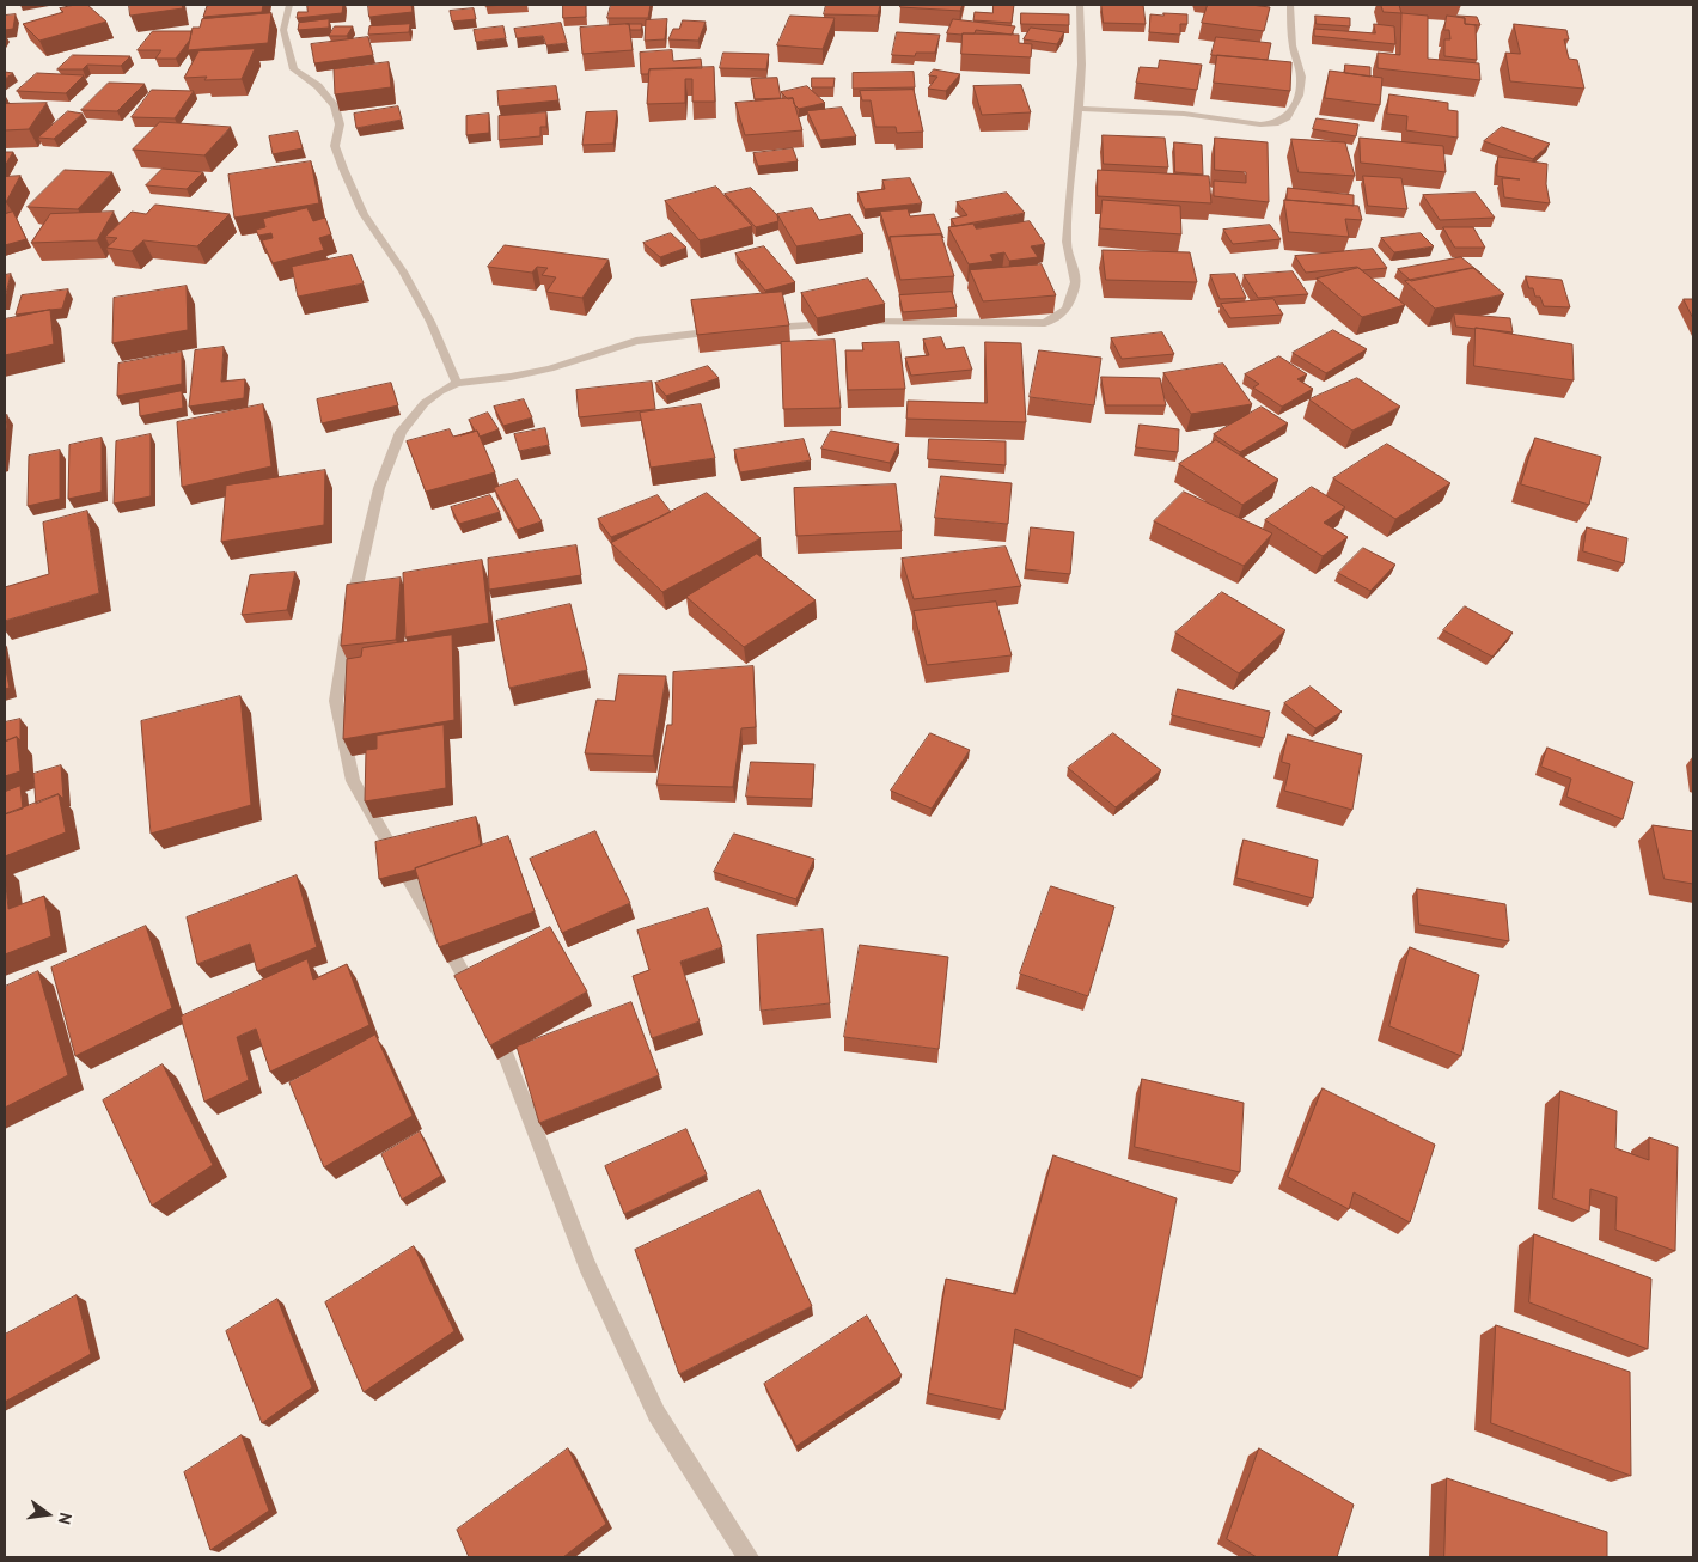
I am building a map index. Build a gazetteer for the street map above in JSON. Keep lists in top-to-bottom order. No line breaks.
{"north":"right"}
